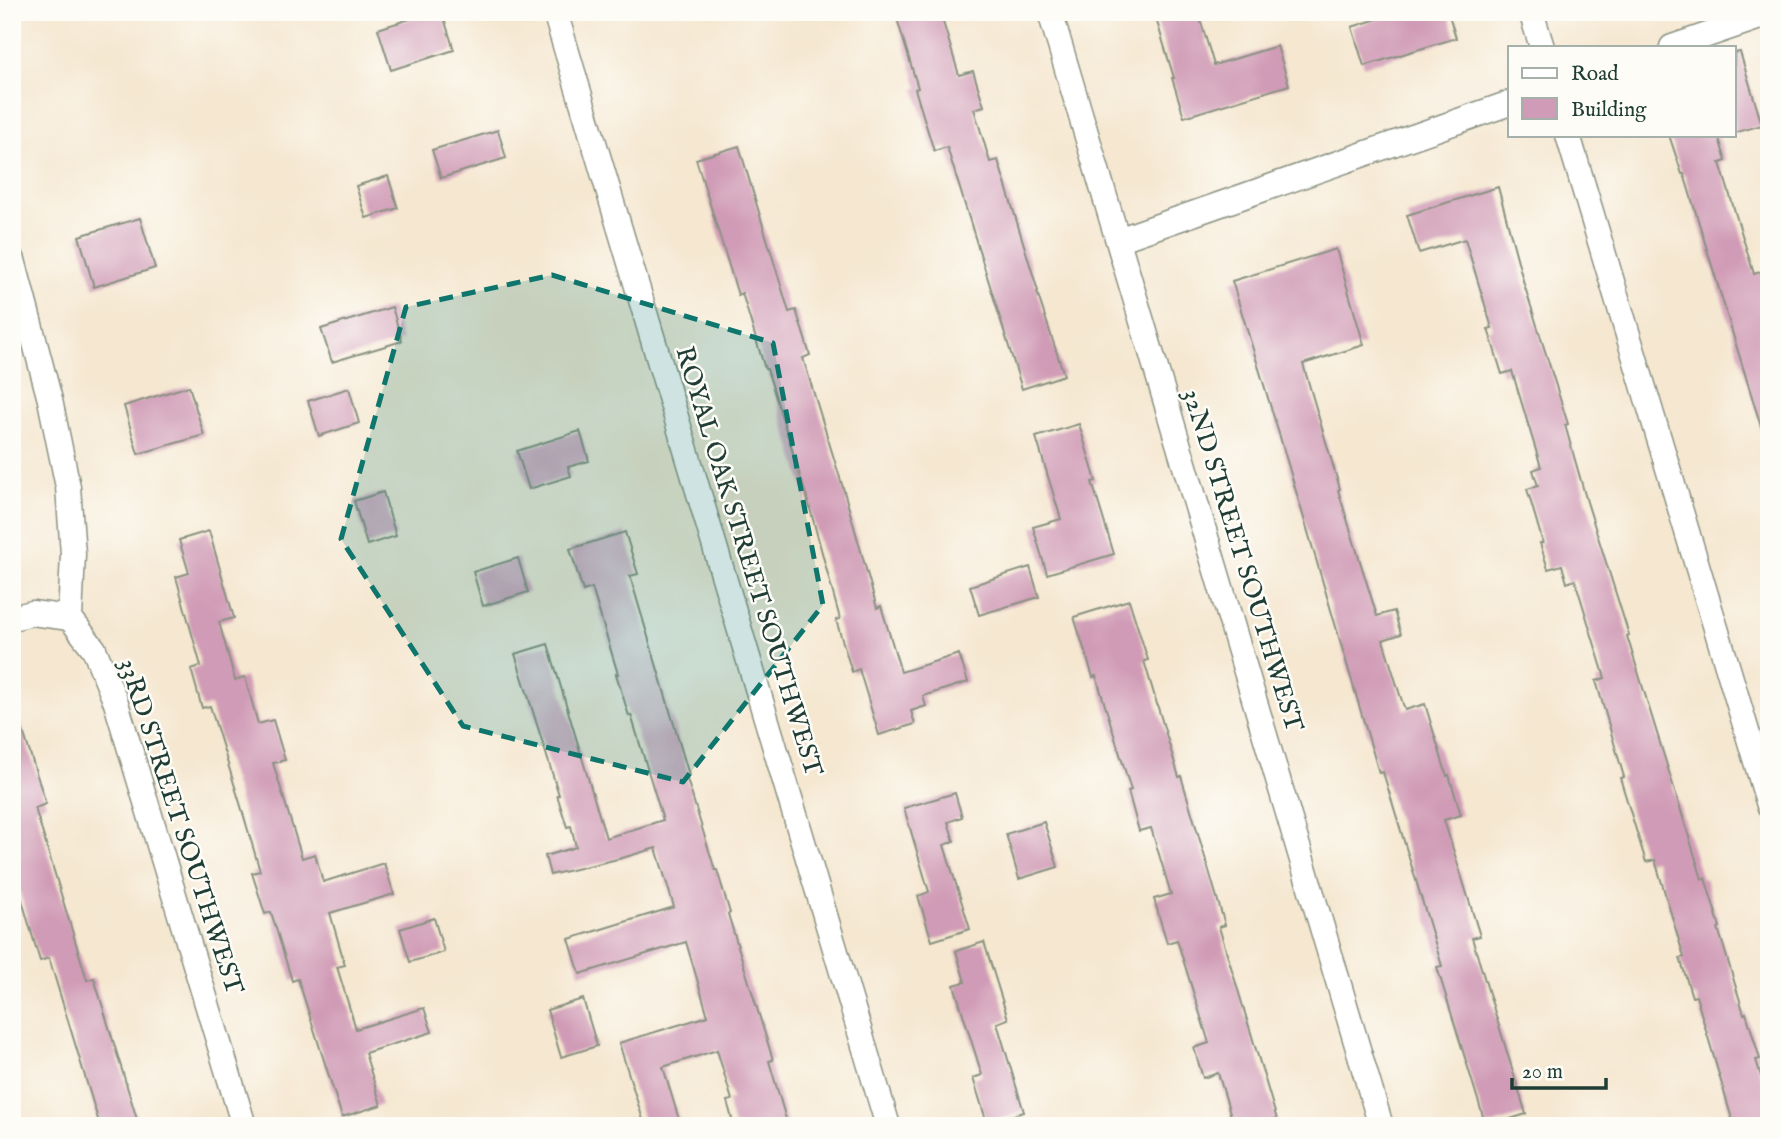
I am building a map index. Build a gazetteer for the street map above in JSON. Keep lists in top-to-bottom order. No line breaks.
{"streets":{"street":["32ND STREET SOUTHWEST","ROYAL OAK STREET SOUTHWEST","33RD STREET SOUTHWEST"]},"legend":["Road","Building"],"scale_bar":"20 m"}
